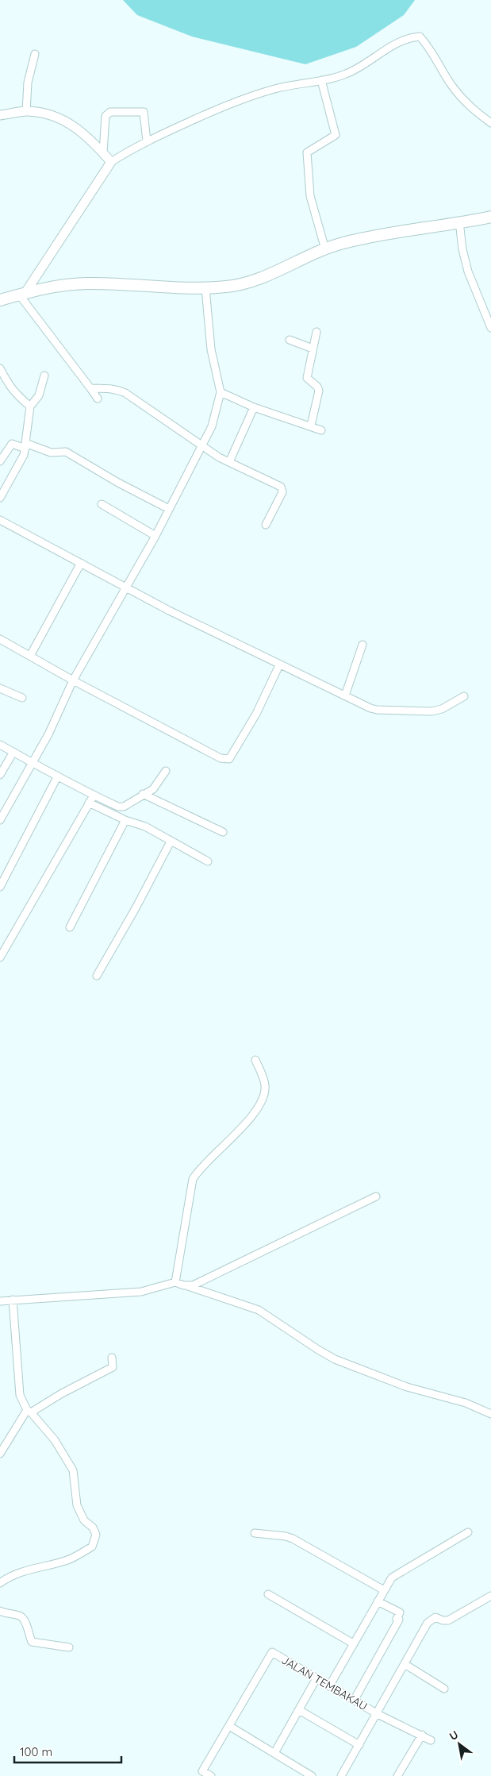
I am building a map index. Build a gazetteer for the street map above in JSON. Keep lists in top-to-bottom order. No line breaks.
{"streets":{"street":["JALAN TEMBAKAU"]},"scale_bar":"100 m","north":"top left"}
